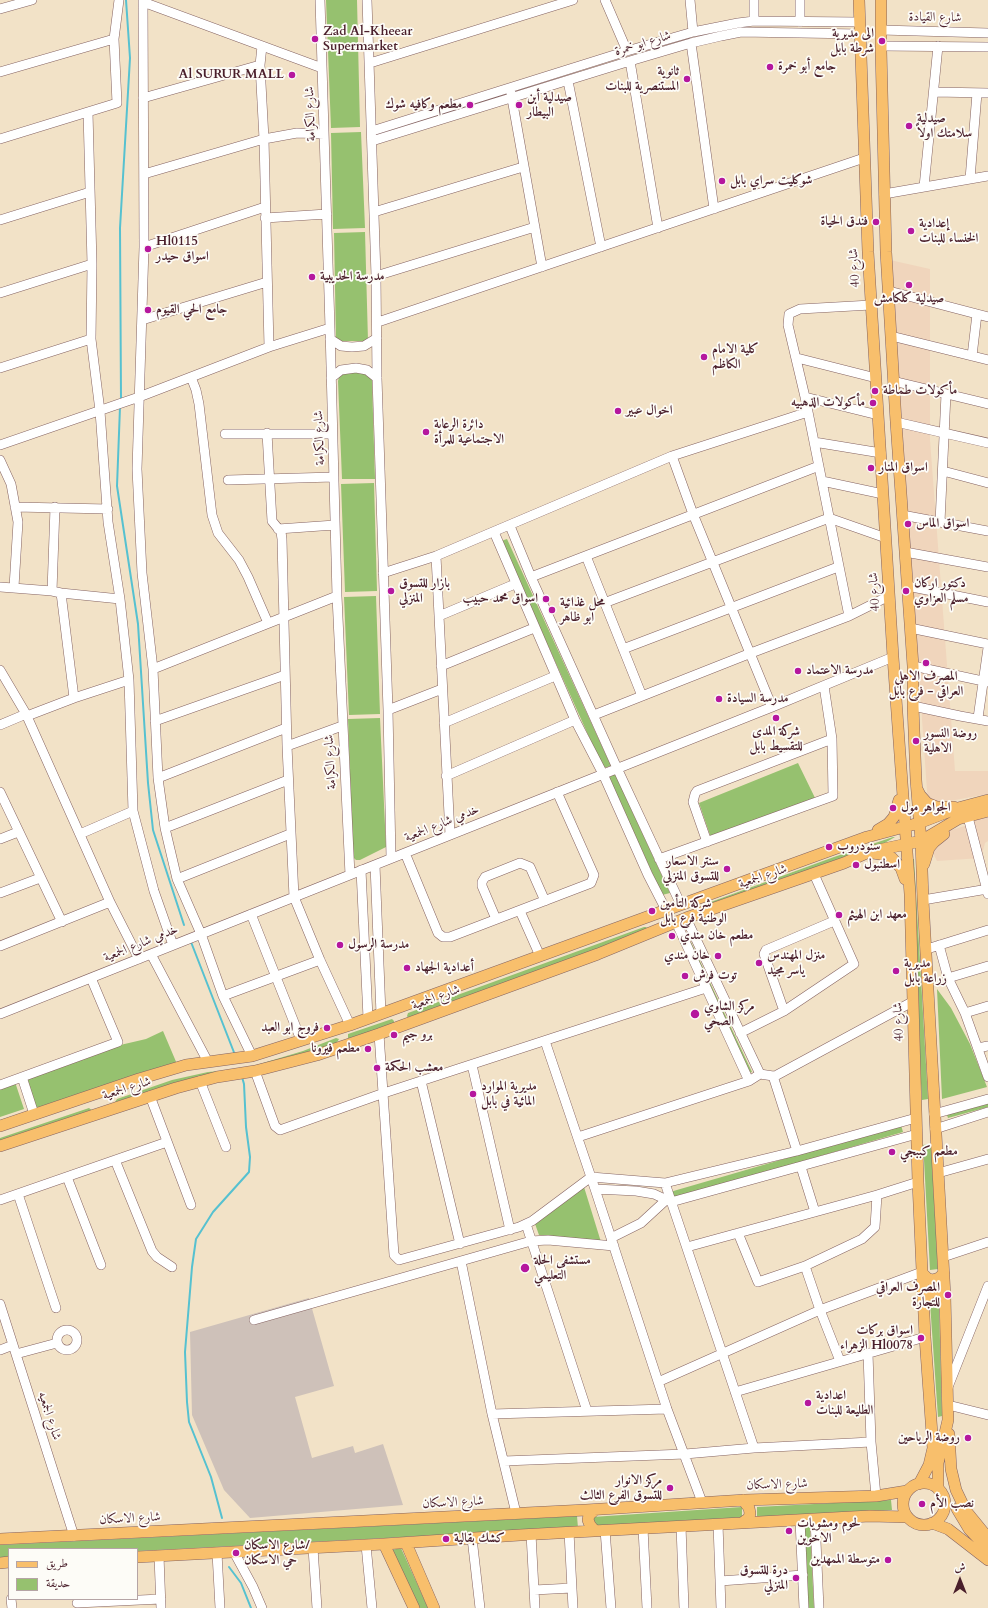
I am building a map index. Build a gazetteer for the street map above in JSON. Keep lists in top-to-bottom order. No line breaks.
{"streets":{"main road":["شارع 40","شارع الجمعية","شارع الاسكان"],"street":["شارع القيادة","شارع ابو خمرة","شارع الكرامة","خدمي شارع الجمعية","شارع الجمعيه"]},"crossings":[["شارع ابو خمرة","شارع 40"],["شارع الكرامة","خدمي شارع الجمعية"],["شارع 40","خدمي شارع الجمعية"],["شارع 40","شارع الجمعية"],["شارع 40","شارع الاسكان"],["شارع الجمعيه","شارع الاسكان"]],"places":["Zad Al-Kheear Supermarket","الى مديرية شرطة بابل","جامع أبو خمرة","Al SURUR MALL","ثانوية المستنصرية للبنات","مطعم وكافيه شوك","صيدلية أبن البيطار","صيدلية سلامتك اولاً","شوكليت سراي بابل","فندق الحياة","إعدادية الخنساء للبنات","Hl0115 اسواق حيدر","مدرسة الحديبية","صيدلية كلكامش","جامع الحي القيوم","كلية الامام الكاظم","مأكولات طماطة","مأكولات الذهبيه","اخوال عبير","دائرة الرعاية الاجتماعية للمرأة","اسواق المنار","اسواق الماس","بازار للتسوق المنزلي","دكتور اركان مسلم العزاوي","اسواق محمد حبيب","محل غذائية ابو ظاهر","المصرف الاهلي العراقي - فرع بابل","مدرسة الاعتماد","مدرسة السيادة","شركة المدى للتقسيط بابل","روضة النسور الاهلية","الجواهر مول","سنودروب","اسطنبول","سنتر الاسعار للتسوق المنزلي","شركة التأمين الوطنية فرع بابل","معهد ابن الهيثم","مطعم خان مندي","مدرسة الرسول","خان مندي","منزل المهندس ياسر مجيد","أعدادية الجهاد","مديرية زراعة بابل","توت فرش","مركز الشاوي الصحي","فروج ابو العبد","برو جيم","مطعم فيرونا","معشب الحكمة","مديرية الموارد المائية في بابل","مطعم كببجي","مستشفى الحلة التعليمي","المصرف العراقي للتجارة","اسواق بركات الزهراء Hl0078","اعدادية الطليعة للبنات","روضة الرياحين","مركز الانوار للتسوق الفرع الثالث","نصب الأم","لحوم ومشويات الاخوين","كشك بقالية","شارع الاسكان/ حي الاسكان","متوسطة الممهدين","درة للتسوق المنزلي"],"legend":["طريق","حديقة"],"north":"top"}
